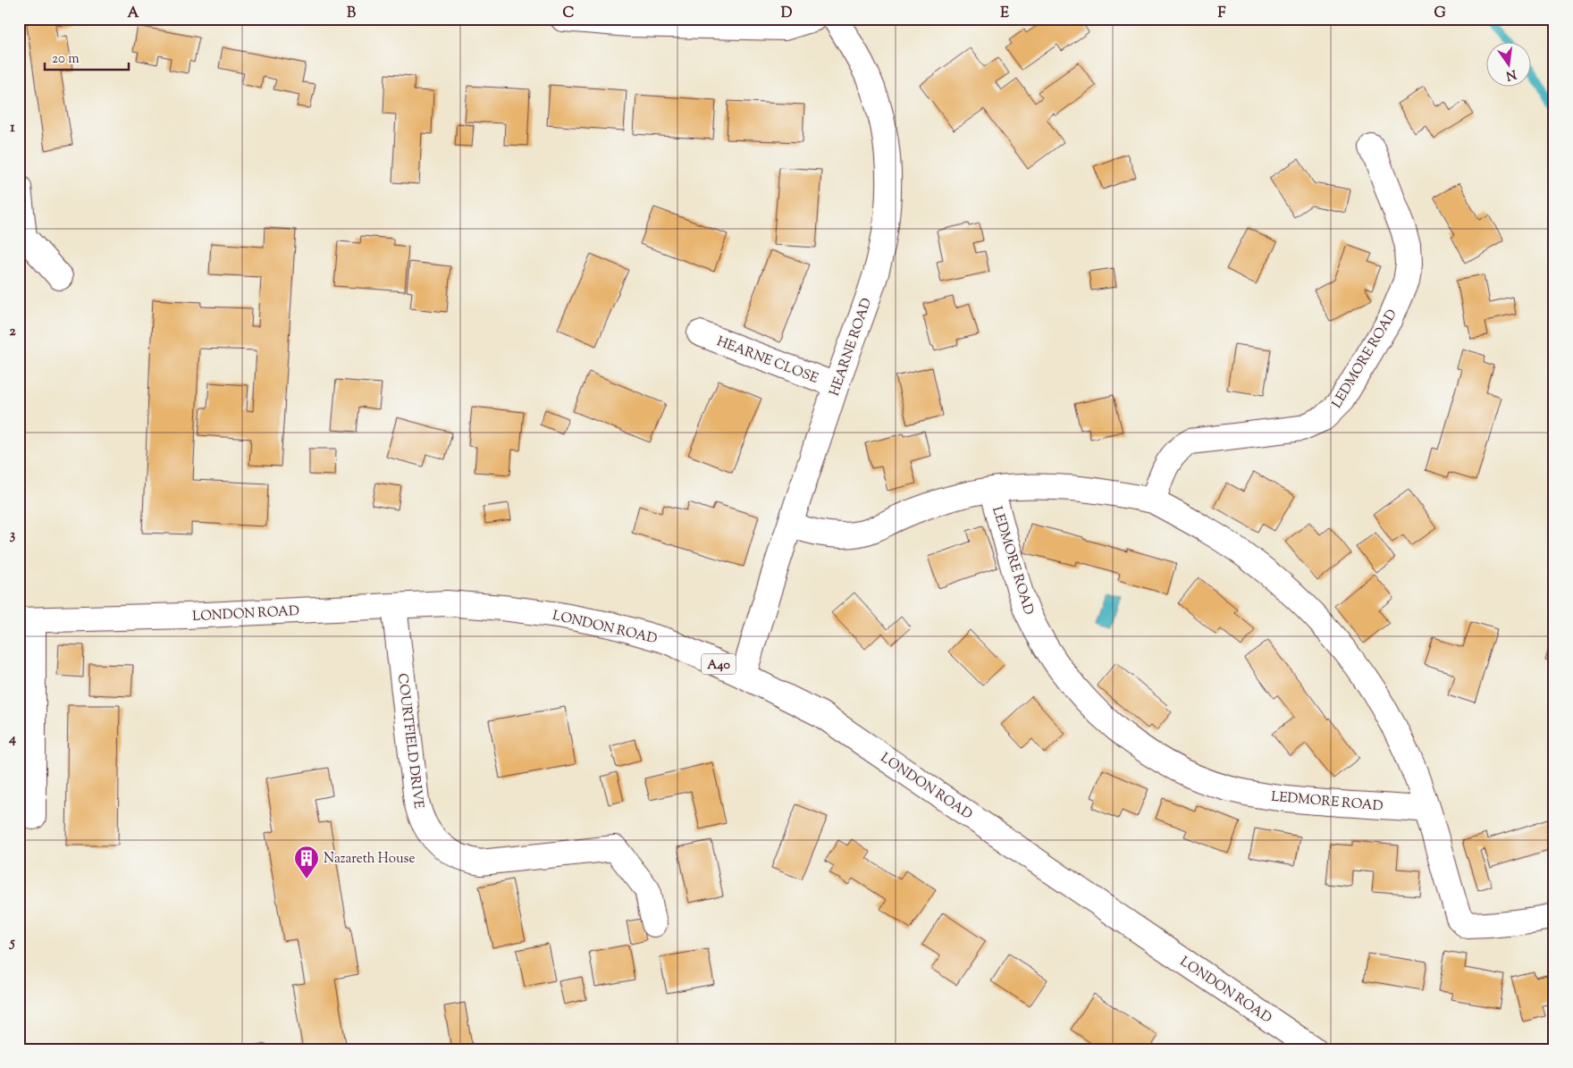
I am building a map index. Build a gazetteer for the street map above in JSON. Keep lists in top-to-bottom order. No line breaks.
{"streets":{"main road":["HEARNE ROAD","LEDMORE ROAD","HEARNE CLOSE","LONDON ROAD","A40","COURTFIELD DRIVE"]},"crossings":[["HEARNE ROAD","LEDMORE ROAD"],["HEARNE ROAD","HEARNE CLOSE"],["HEARNE ROAD","LONDON ROAD"],["LONDON ROAD","COURTFIELD DRIVE"]],"places":{"building":["Nazareth House"]},"scale_bar":"20 m","north":"bottom","grid":{"columns":["A","B","C","D","E","F","G"],"rows":["1","2","3","4","5"]}}
